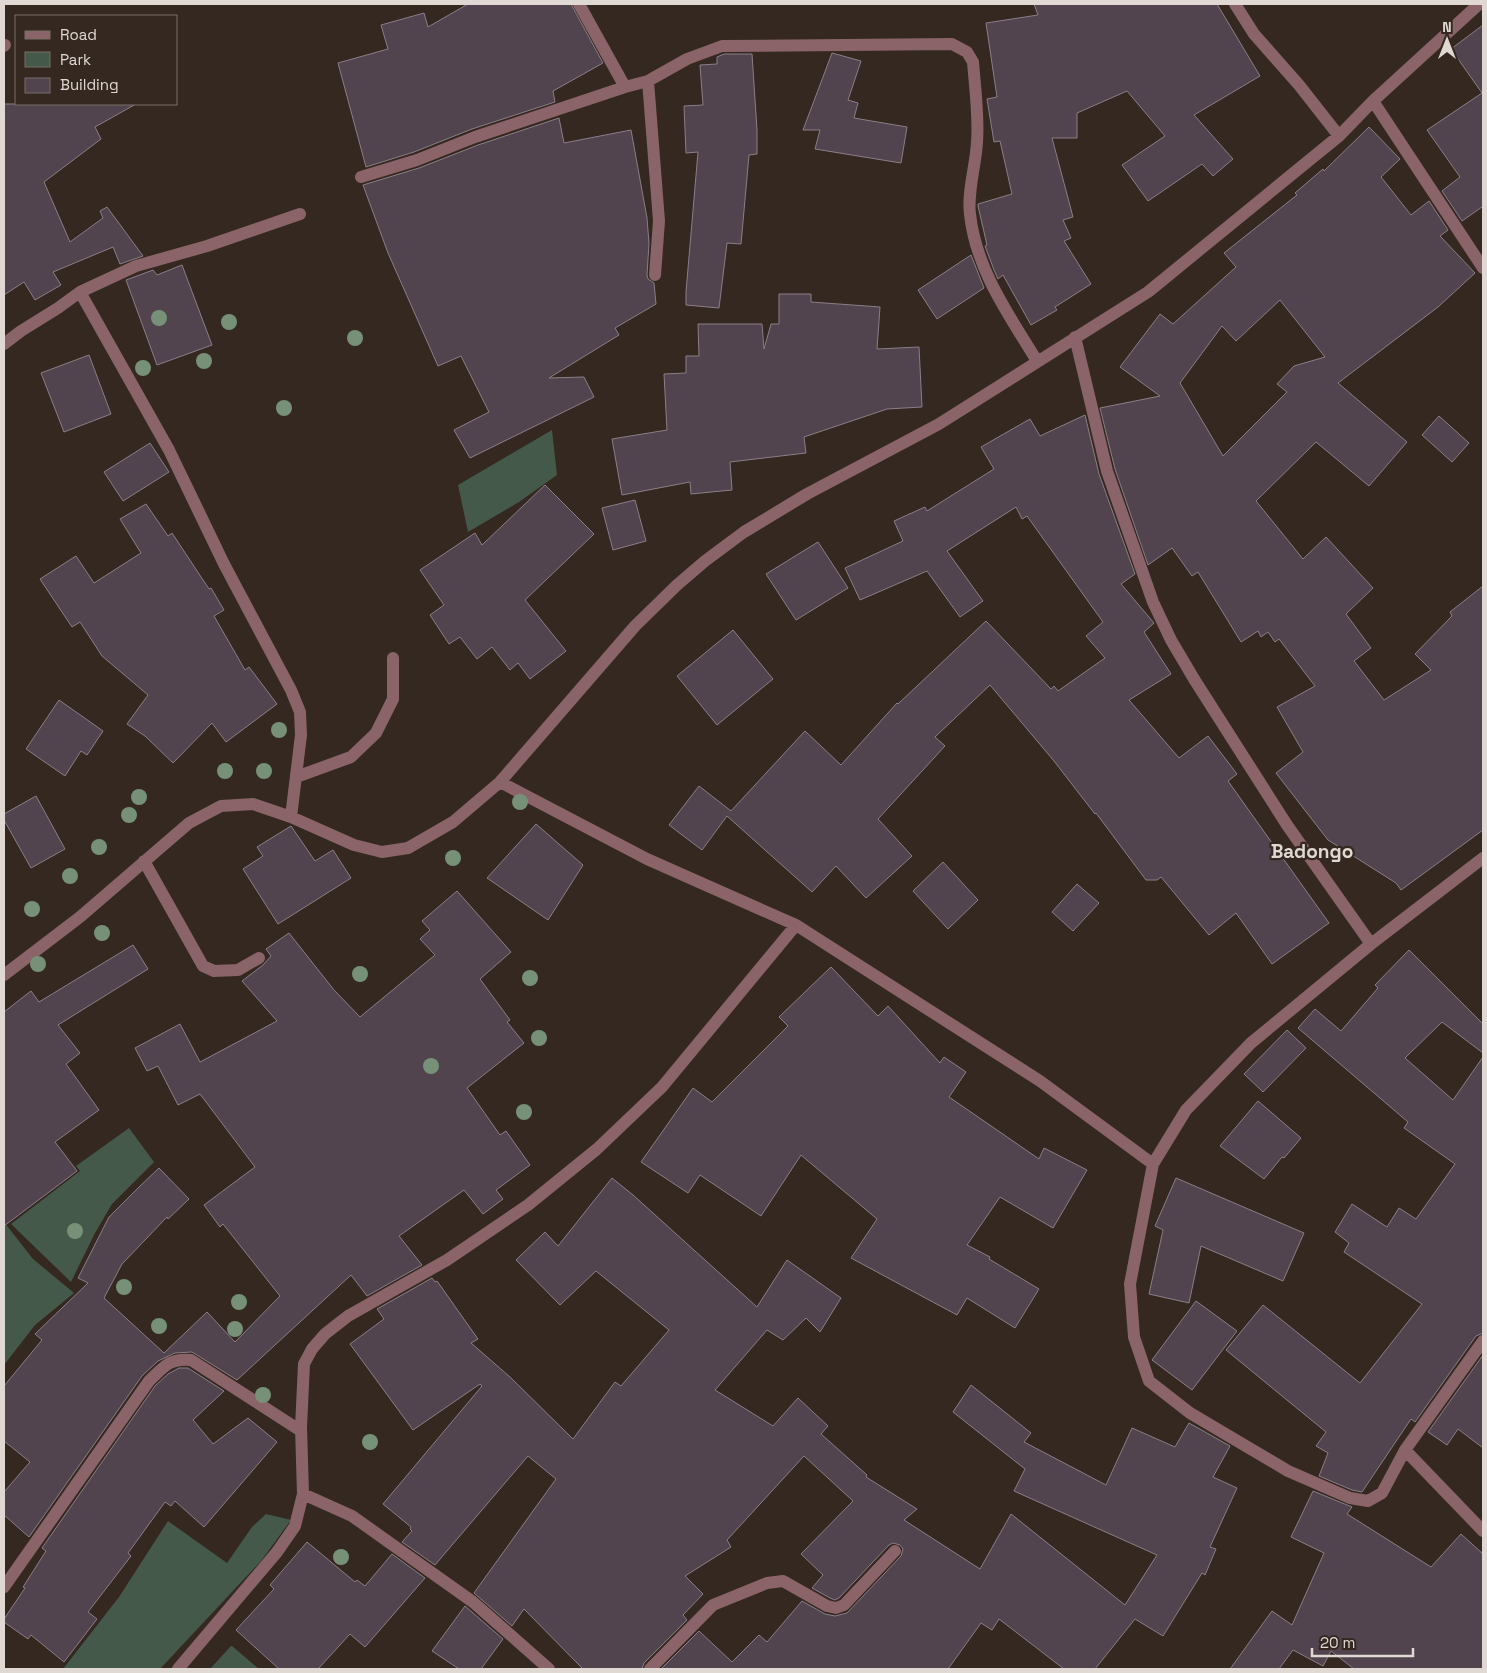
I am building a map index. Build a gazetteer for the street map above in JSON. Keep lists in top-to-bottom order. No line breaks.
{"districts":["Badongo"],"legend":["Road","Park","Building"],"scale_bar":"20 m","north":"top"}
